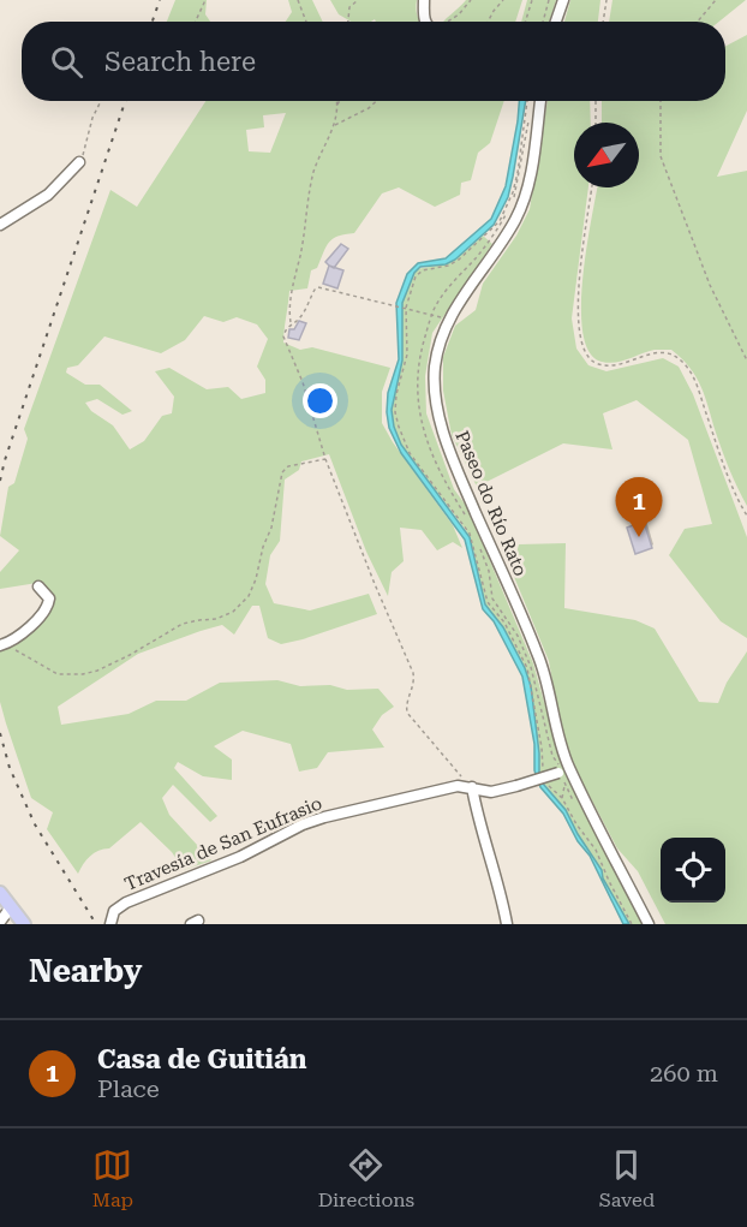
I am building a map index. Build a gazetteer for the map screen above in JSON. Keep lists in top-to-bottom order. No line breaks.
{"streets":{"street":["Paseo do Río Rato","Travesía de San Eufrasio"]},"crossings":[["Paseo do Río Rato","Travesía de San Eufrasio"]],"north":"bottom left","page":{"search":"Search here","pins":"1","heading":"Nearby","list":[{"mark":"1","name":"Casa de Guitián","note":"Place","value":"260 m"}],"nav":["Map","Directions","Saved"]}}
